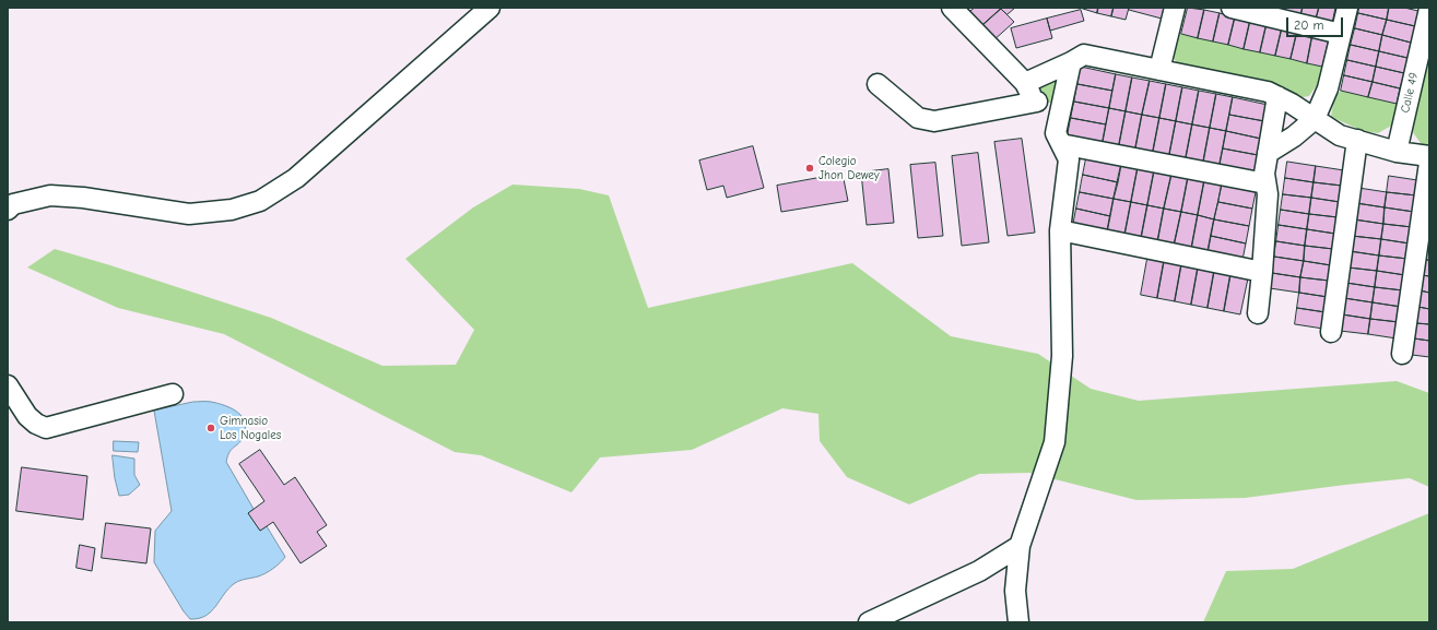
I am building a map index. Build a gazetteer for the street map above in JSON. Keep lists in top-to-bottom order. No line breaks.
{"streets":{"street":["Calle 49"]},"places":["Colegio Jhon Dewey","Gimnasio Los Nogales"],"scale_bar":"20 m"}
